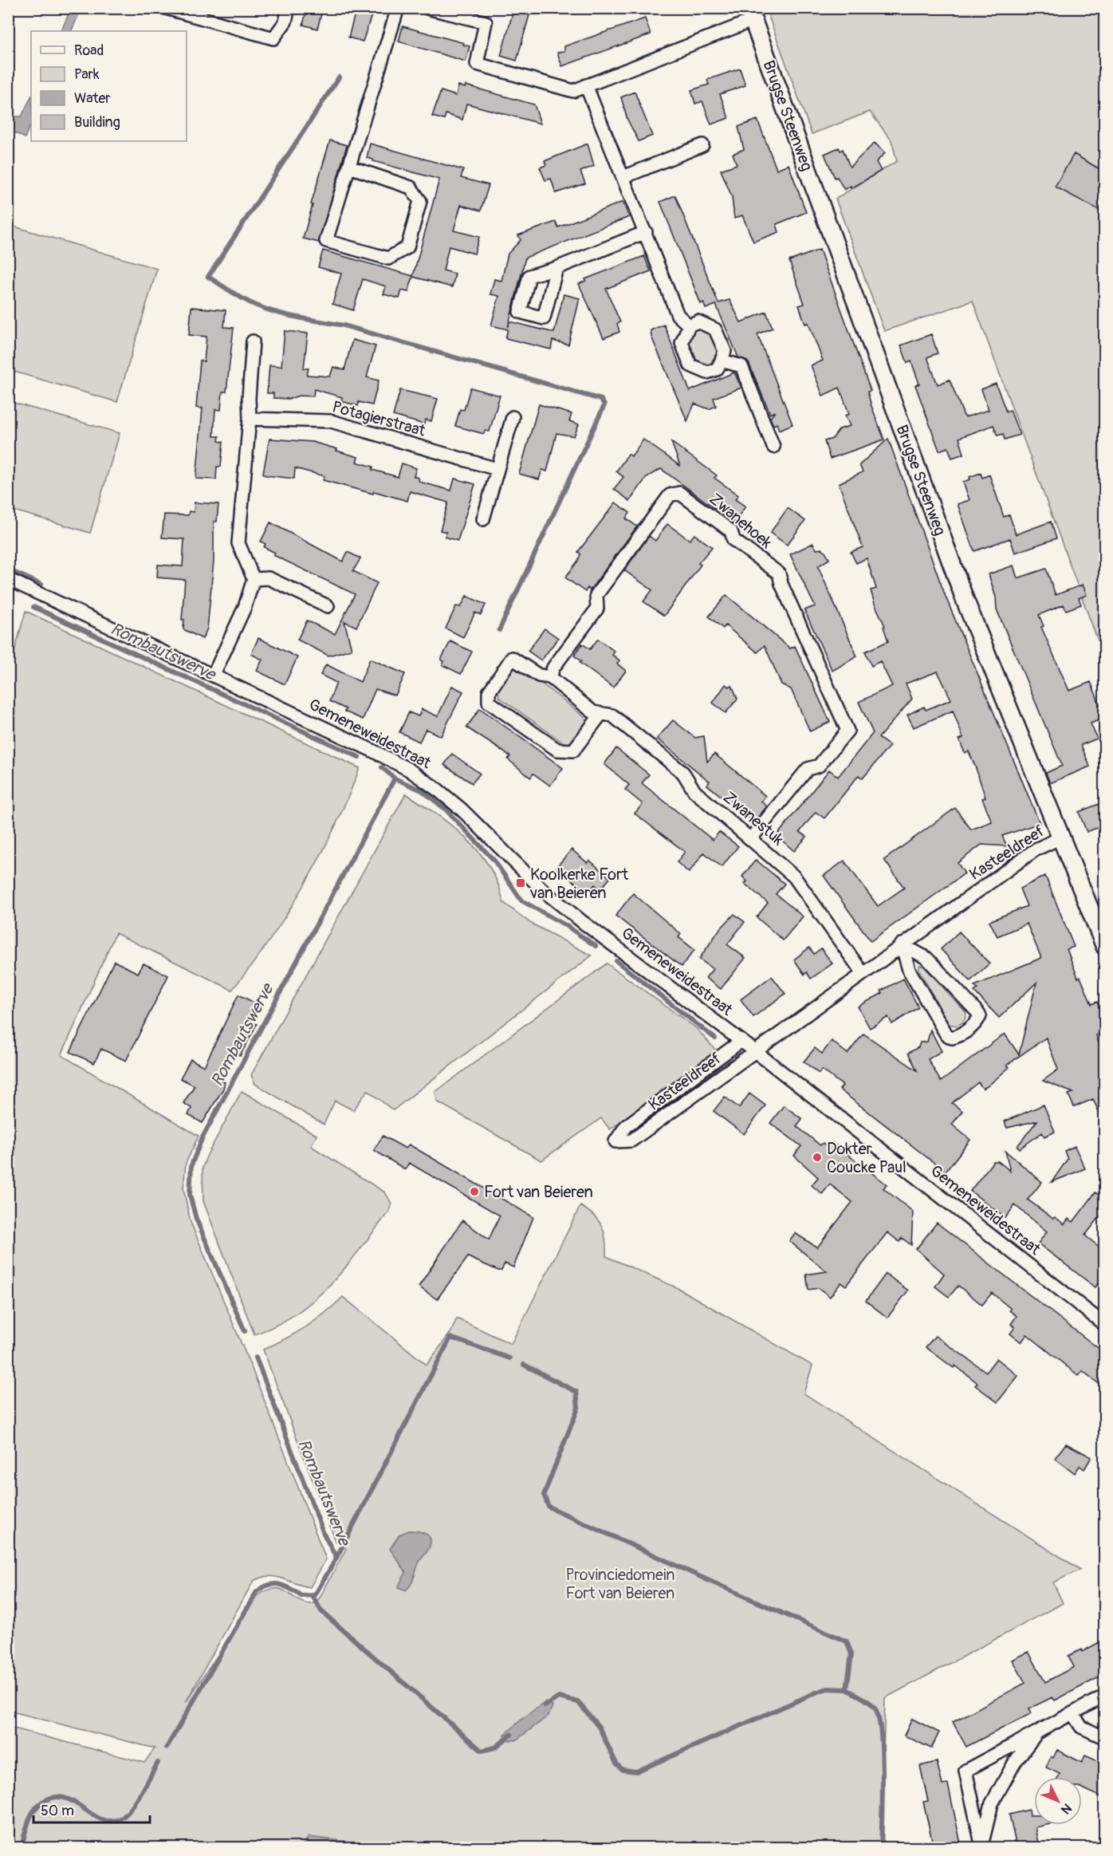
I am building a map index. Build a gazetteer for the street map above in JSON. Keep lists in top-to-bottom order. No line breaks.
{"streets":{"main road":["Brugse Steenweg"],"street":["Potagierstraat","Zwanehoek","Gemeneweidestraat","Zwanestuk","Kasteeldreef"]},"crossings":[["Brugse Steenweg","Kasteeldreef"],["Zwanehoek","Zwanestuk"],["Gemeneweidestraat","Kasteeldreef"],["Zwanestuk","Kasteeldreef"]],"water":["Rombautswerve"],"parks":["Provinciedomein Fort van Beieren"],"places":{"transit":["Koolkerke Fort van Beieren"],"other":["Dokter Coucke Paul","Fort van Beieren"]},"legend":["Road","Park","Water","Building"],"scale_bar":"50 m","north":"bottom right"}
